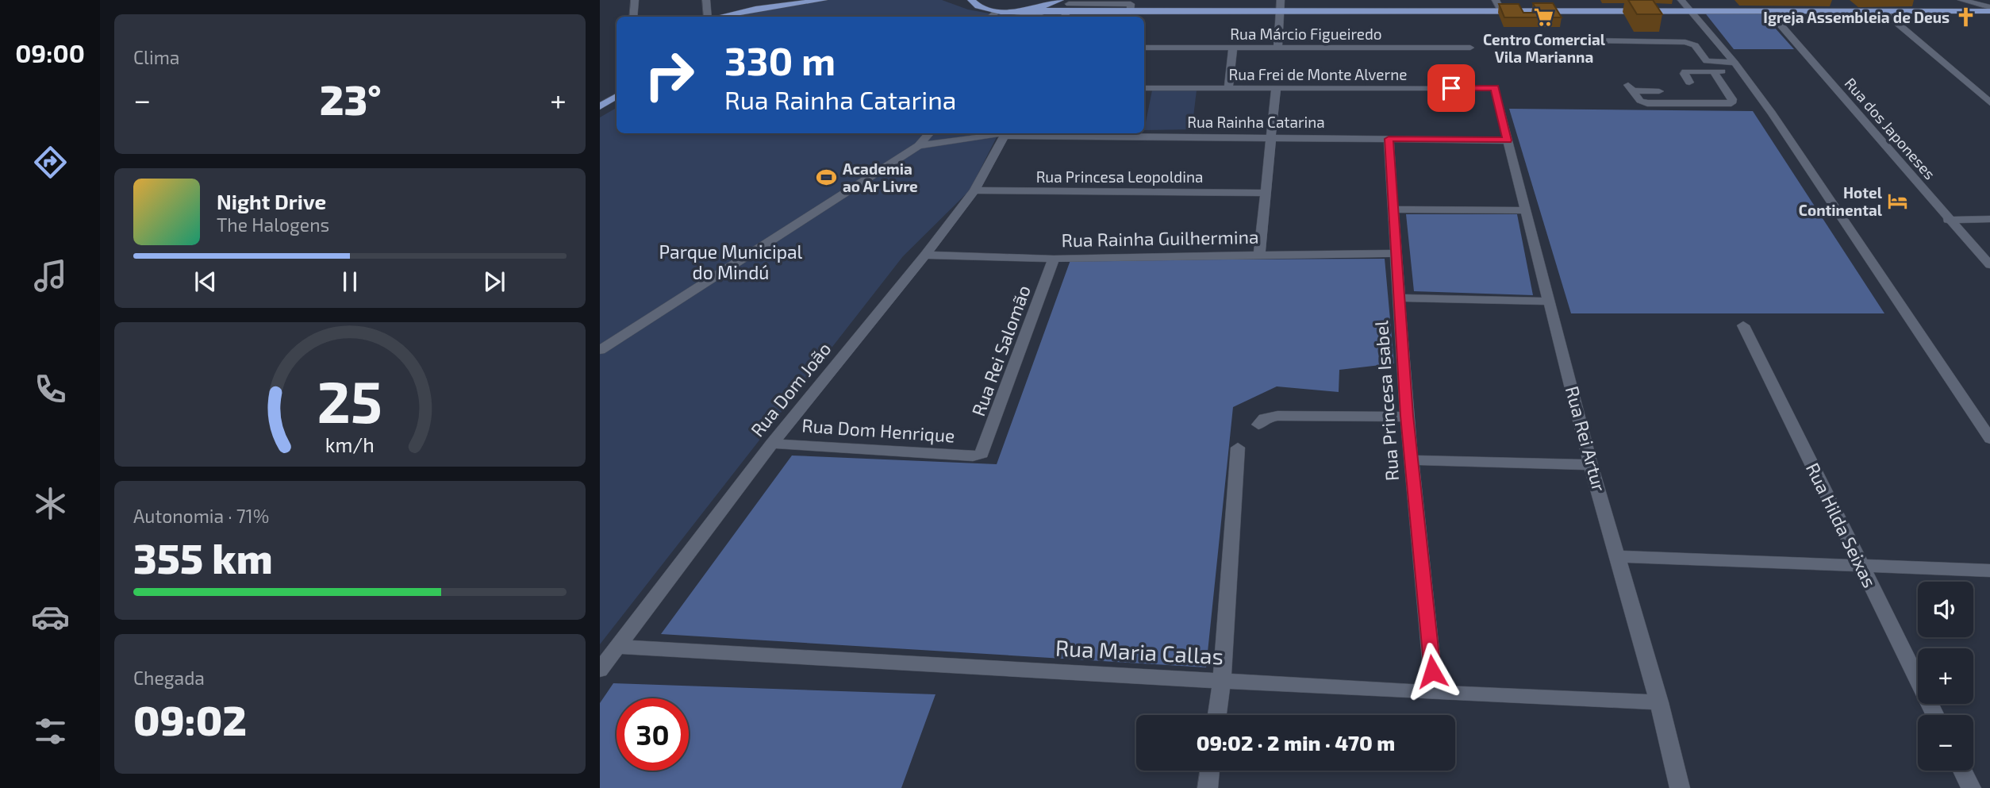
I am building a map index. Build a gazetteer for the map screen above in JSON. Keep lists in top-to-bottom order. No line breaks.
{"streets":{"street":["Rua Márcio Figueiredo","Rua Frei de Monte Alverne","Rua Rainha Catarina","Rua dos Japoneses","Rua Princesa Leopoldina","Rua Rainha Guilhermina","Rua Rei Salomão","Rua Dom João","Rua Princesa Isabel","Rua Dom Henrique","Rua Rei Artur","Rua Hilda Seixas","Rua Maria Callas"]},"crossings":[["Rua Frei de Monte Alverne","Rua Rei Artur"],["Rua Rainha Catarina","Rua Dom João"],["Rua Rainha Catarina","Rua Princesa Isabel"],["Rua Rainha Catarina","Rua Rei Artur"],["Rua Princesa Leopoldina","Rua Dom João"],["Rua Rainha Guilhermina","Rua Rei Salomão"],["Rua Rainha Guilhermina","Rua Dom João"],["Rua Rainha Guilhermina","Rua Princesa Isabel"],["Rua Rei Salomão","Rua Dom Henrique"],["Rua Dom João","Rua Dom Henrique"],["Rua Dom João","Rua Maria Callas"],["Rua Princesa Isabel","Rua Maria Callas"],["Rua Rei Artur","Rua Maria Callas"]],"parks":["Parque Municipal do Mindú"],"places":{"supermarket":["Centro Comercial Vila Marianna"],"church":["Igreja Assembleia de Deus"],"sports":["Academia ao Ar Livre"],"hotel":["Hotel Continental"]},"page":{"tabs":"09:00","tile":["Clima",["Autonomia · 71%","355 km"],["Chegada","09:02"]],"turn":["330 m","Rua Rainha Catarina"],"heat":["−","23°","+"],"song":["Night Drive","The Halogens"],"map_buttons":["+","−"],"limit":"30","trip":"09:02 · 2 min · 470 m","gauge":["25","km/h"]}}
